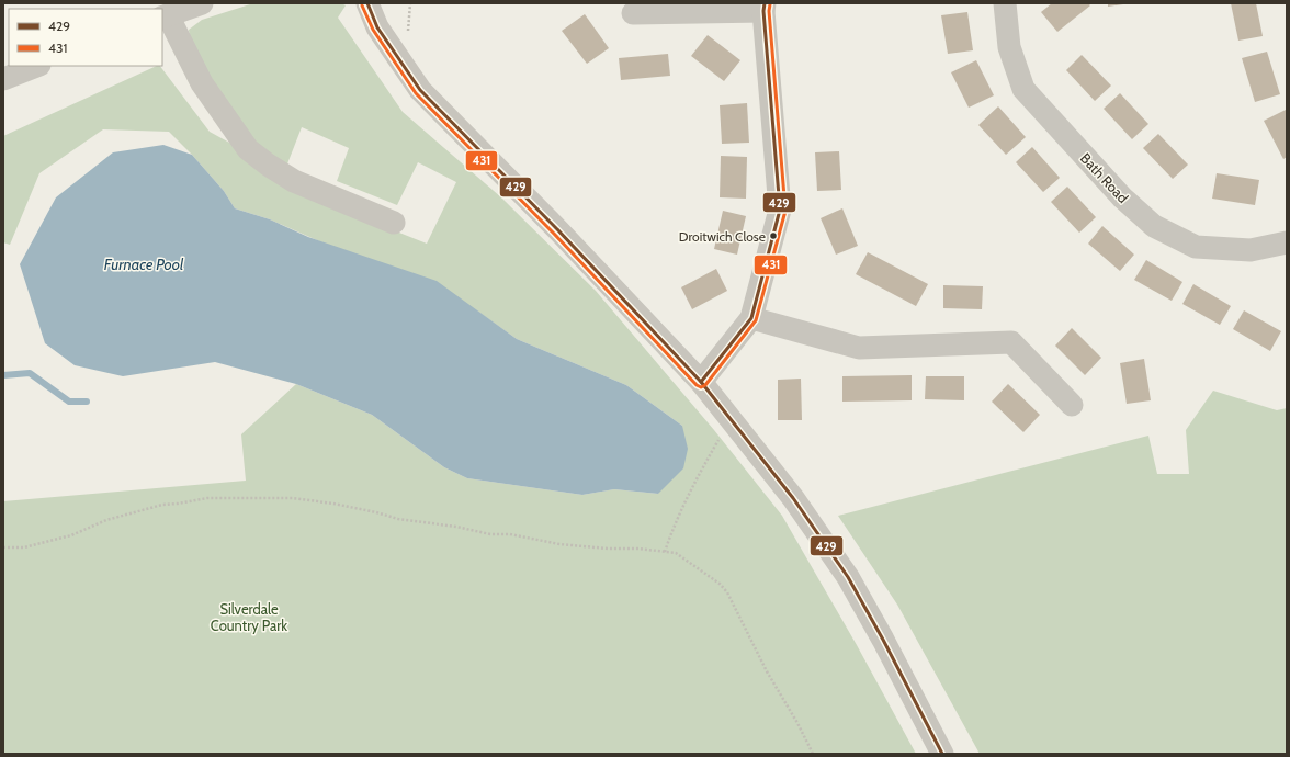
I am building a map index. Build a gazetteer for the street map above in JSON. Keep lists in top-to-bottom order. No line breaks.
{"streets":{"street":["Bath Road"]},"water":["Furnace Pool"],"parks":["Silverdale Country Park"],"places":["Droitwich Close"],"lines":["transit line 429","transit line 431"],"legend":["429","431"]}
